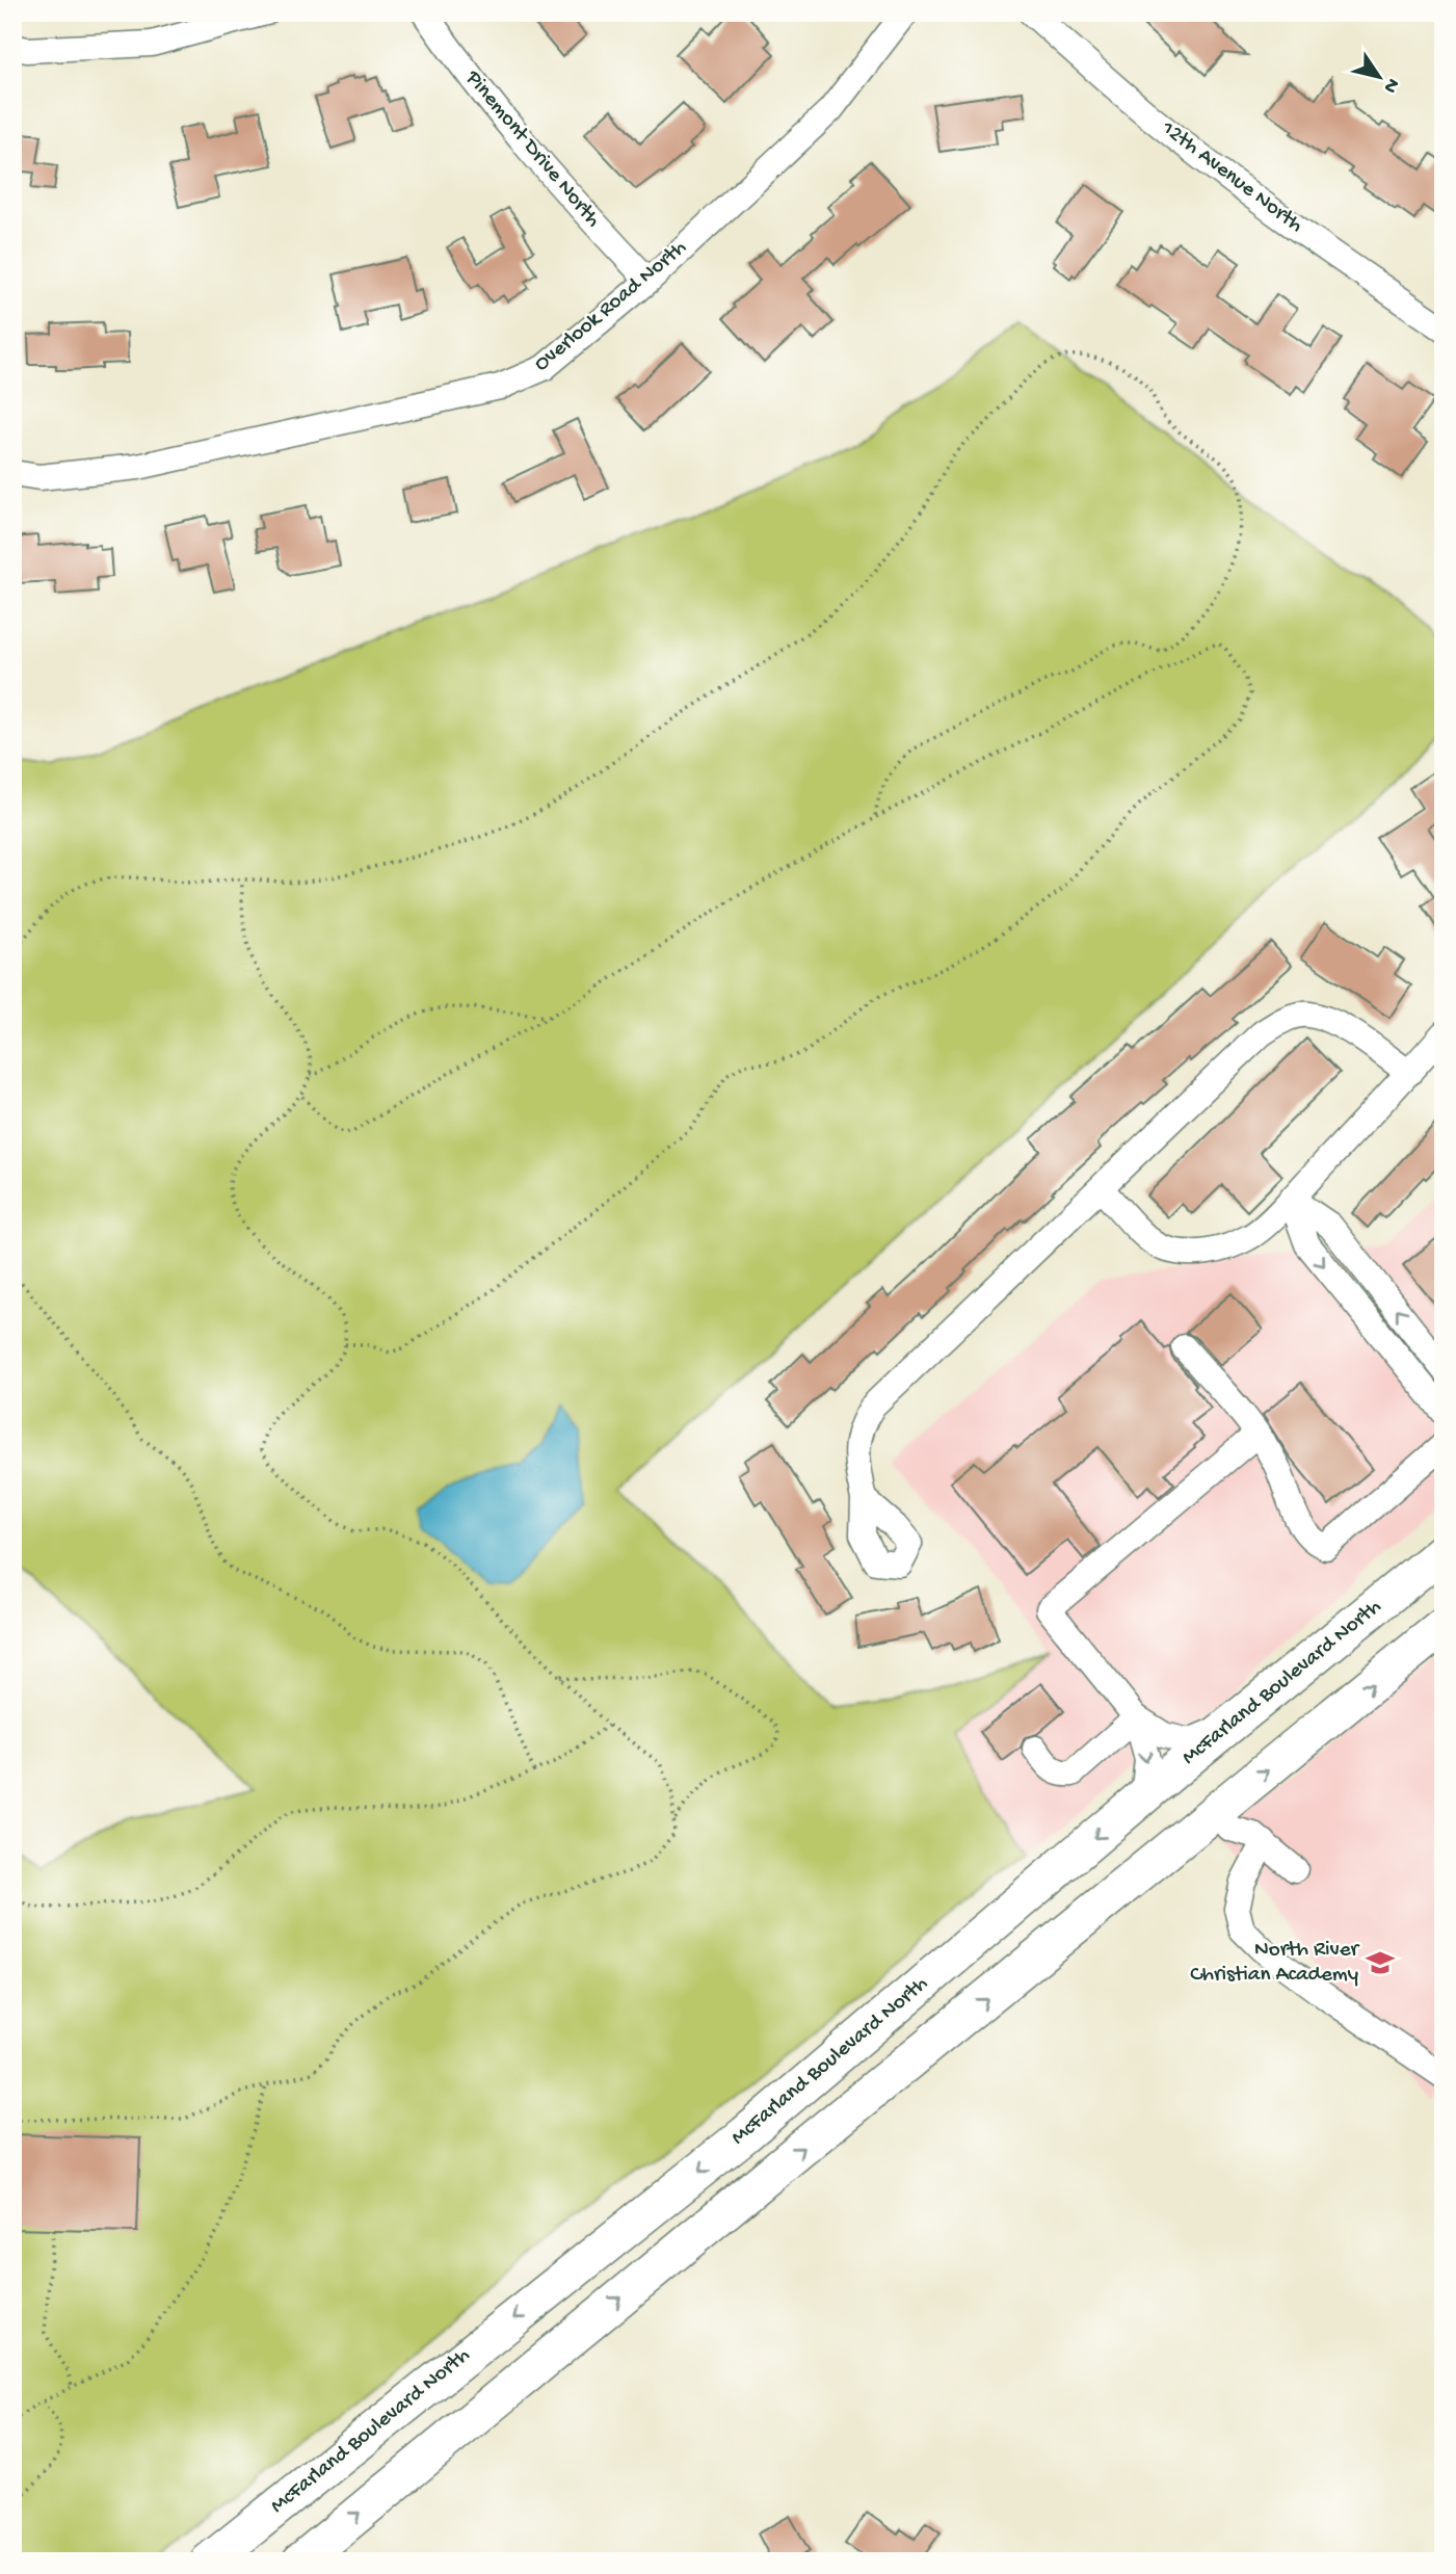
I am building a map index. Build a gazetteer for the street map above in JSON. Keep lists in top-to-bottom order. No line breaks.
{"streets":{"highway":["McFarland Boulevard North"],"street":["Pinemont Drive North","12th Avenue North","Overlook Road North"]},"crossings":[["Pinemont Drive North","Overlook Road North"]],"places":{"school or university":["North River Christian Academy"]},"north":"bottom right"}
